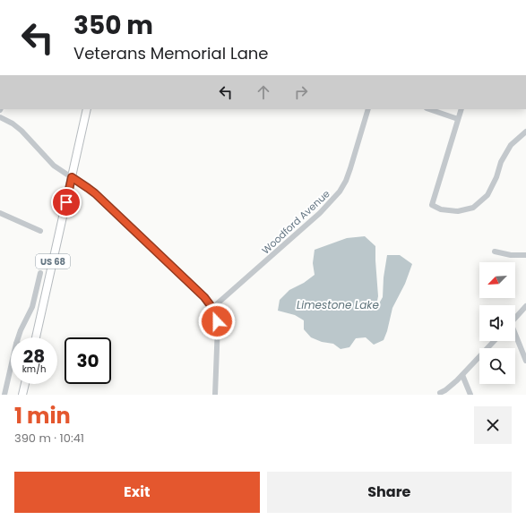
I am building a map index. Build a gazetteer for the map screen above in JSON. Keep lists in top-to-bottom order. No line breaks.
{"streets":{"main road":["US 68"],"street":["Woodford Avenue"]},"water":["Limestone Lake"],"north":"bottom left","page":{"turn":["350 m","Veterans Memorial Lane"],"speed":"28 km/h","limit":"30","heading":["1 min","390 m · 10:41"],"buttons":["Exit","Share"]}}
